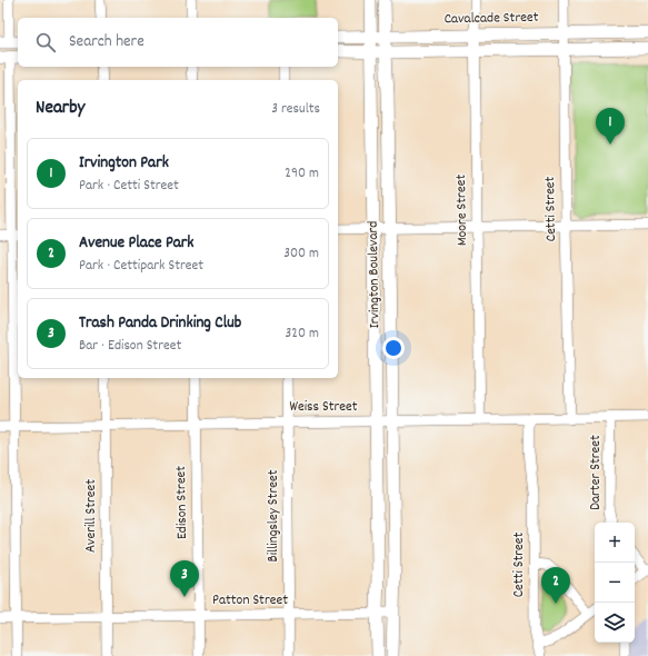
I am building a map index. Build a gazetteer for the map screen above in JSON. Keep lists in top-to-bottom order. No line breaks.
{"streets":{"main road":["Cavalcade Street","Irvington Boulevard"],"street":["Cetti Street","Moore Street","Weiss Street","Darter Street","Edison Street","Averill Street","Billingsley Street","Patton Street"]},"crossings":[["Cavalcade Street","Cetti Street"],["Cavalcade Street","Moore Street"],["Cavalcade Street","Irvington Boulevard"],["Cetti Street","Weiss Street"],["Moore Street","Weiss Street"],["Irvington Boulevard","Weiss Street"],["Irvington Boulevard","Patton Street"],["Weiss Street","Darter Street"],["Weiss Street","Edison Street"],["Weiss Street","Averill Street"],["Weiss Street","Billingsley Street"],["Edison Street","Patton Street"],["Averill Street","Patton Street"],["Billingsley Street","Patton Street"]],"page":{"search":"Search here","heading":["Nearby","3 results"],"pins":["1","3","2"],"list":[{"mark":"1","name":"Irvington Park","note":"Park · Cetti Street","value":"290 m"},{"mark":"2","name":"Avenue Place Park","note":"Park · Cettipark Street","value":"300 m"},{"mark":"3","name":"Trash Panda Drinking Club","note":"Bar · Edison Street","value":"320 m"}],"map_buttons":["+","−"]}}
